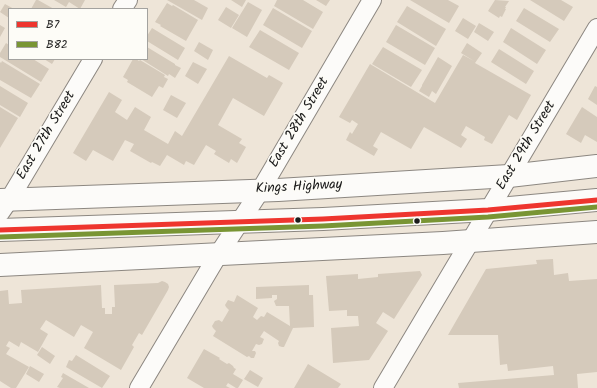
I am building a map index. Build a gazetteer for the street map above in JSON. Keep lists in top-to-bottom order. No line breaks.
{"streets":{"street":["East 28th Street","East 27th Street","East 29th Street","Kings Highway"]},"crossings":[["East 28th Street","Kings Highway"],["East 27th Street","Kings Highway"],["East 29th Street","Kings Highway"]],"lines":["transit line B7","transit line B82"],"legend":["B7","B82"]}
